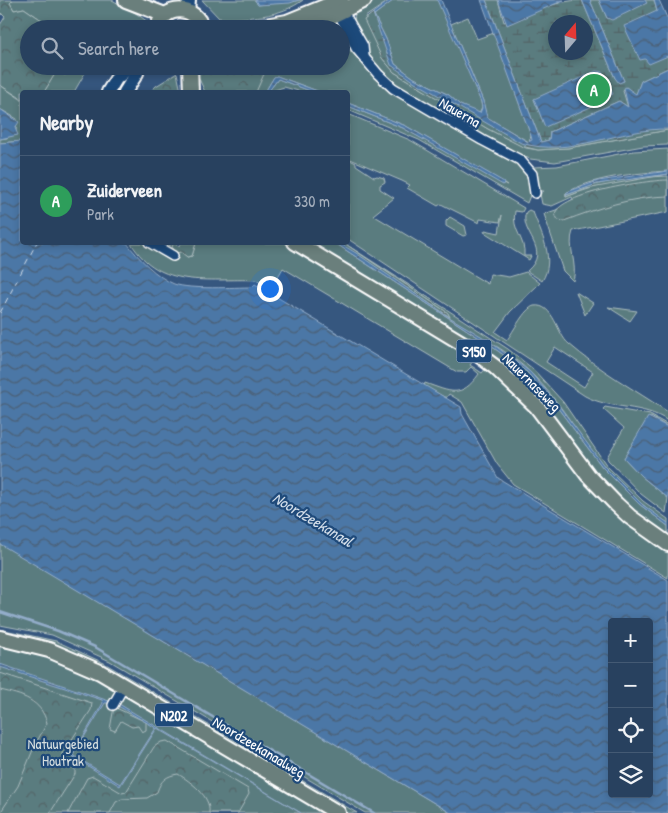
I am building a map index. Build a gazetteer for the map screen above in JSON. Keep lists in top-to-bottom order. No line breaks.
{"streets":{"main road":["S150","Nauernaseweg","N202","Noordzeekanaalweg"],"street":["Nauerna"]},"water":["Noordzeekanaal"],"parks":["Natuurgebied Houtrak"],"north":"top","page":{"search":"Search here","pins":"A","heading":"Nearby","list":[{"mark":"A","name":"Zuiderveen","note":"Park","value":"330 m"}],"map_buttons":["+","−"]}}
